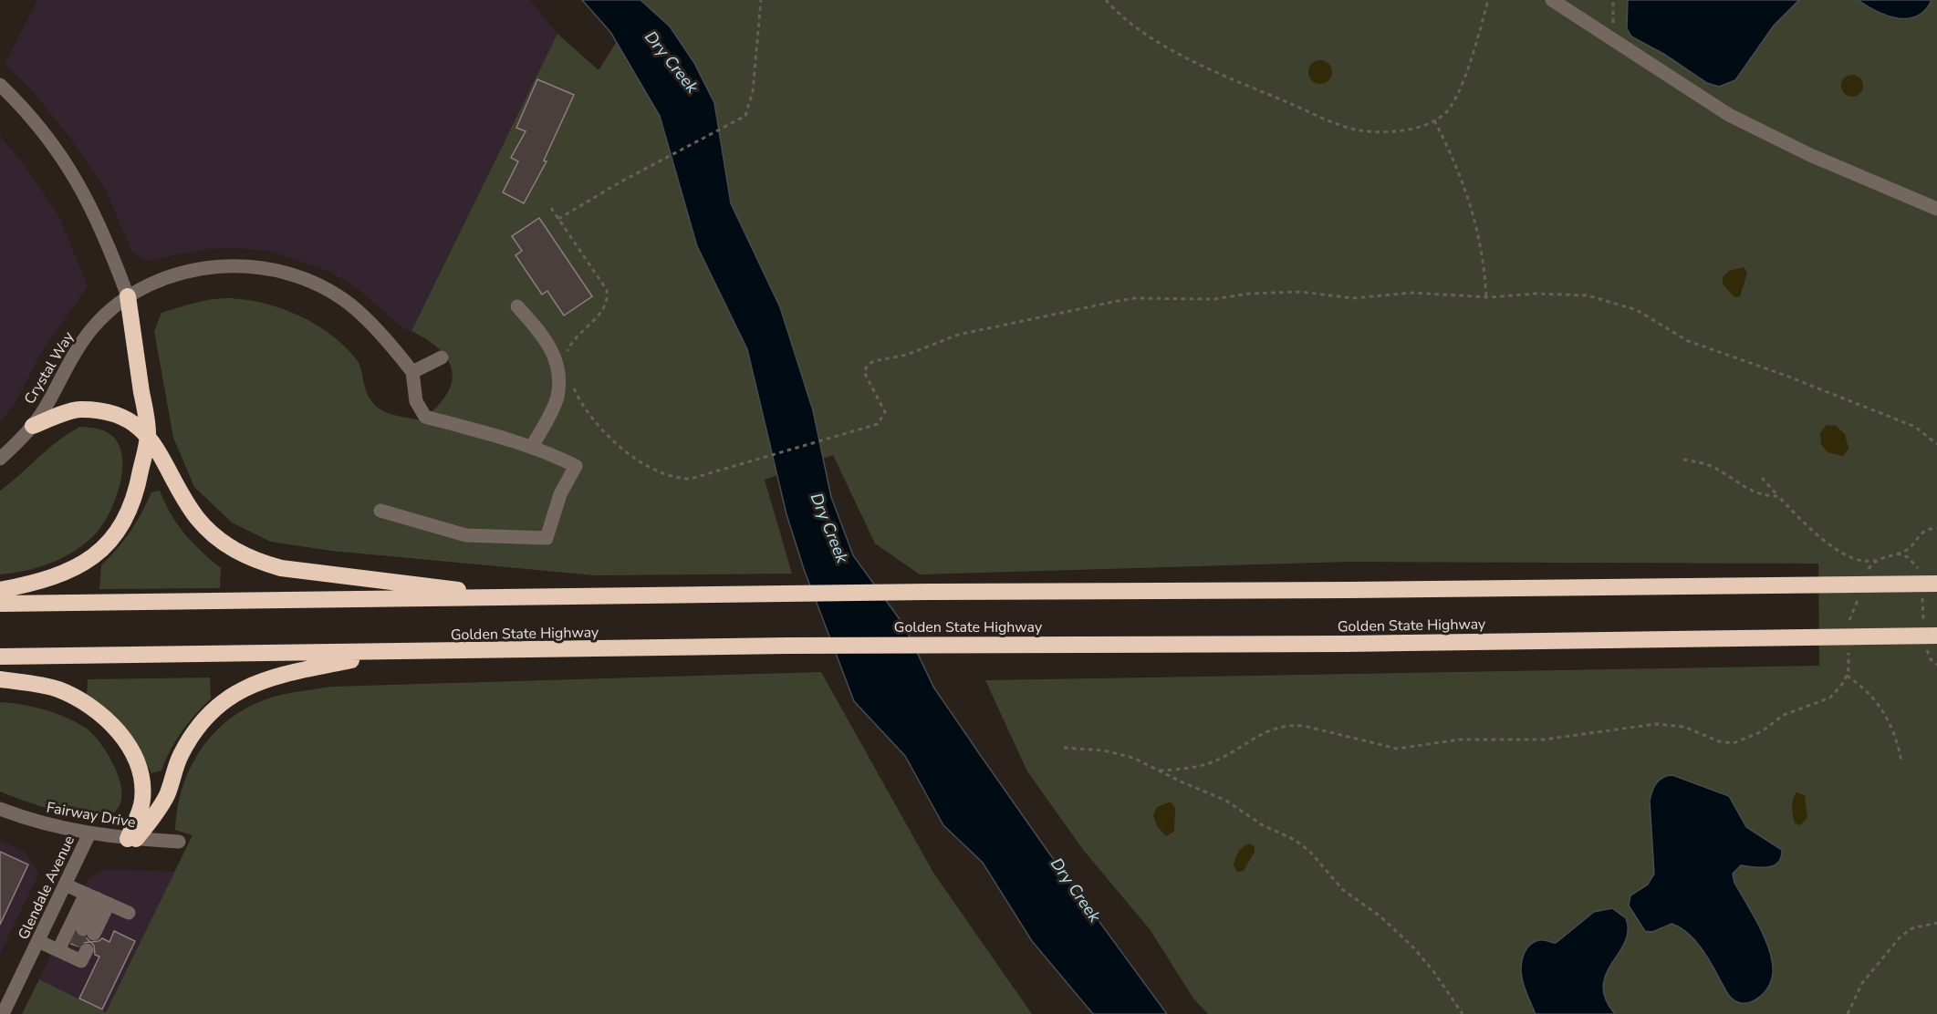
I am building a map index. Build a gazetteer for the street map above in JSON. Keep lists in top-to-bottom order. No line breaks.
{"streets":{"highway":["Golden State Highway"],"street":["Crystal Way","Fairway Drive","Glendale Avenue"]},"crossings":[["Fairway Drive","Glendale Avenue"]],"water":["Dry Creek"]}
